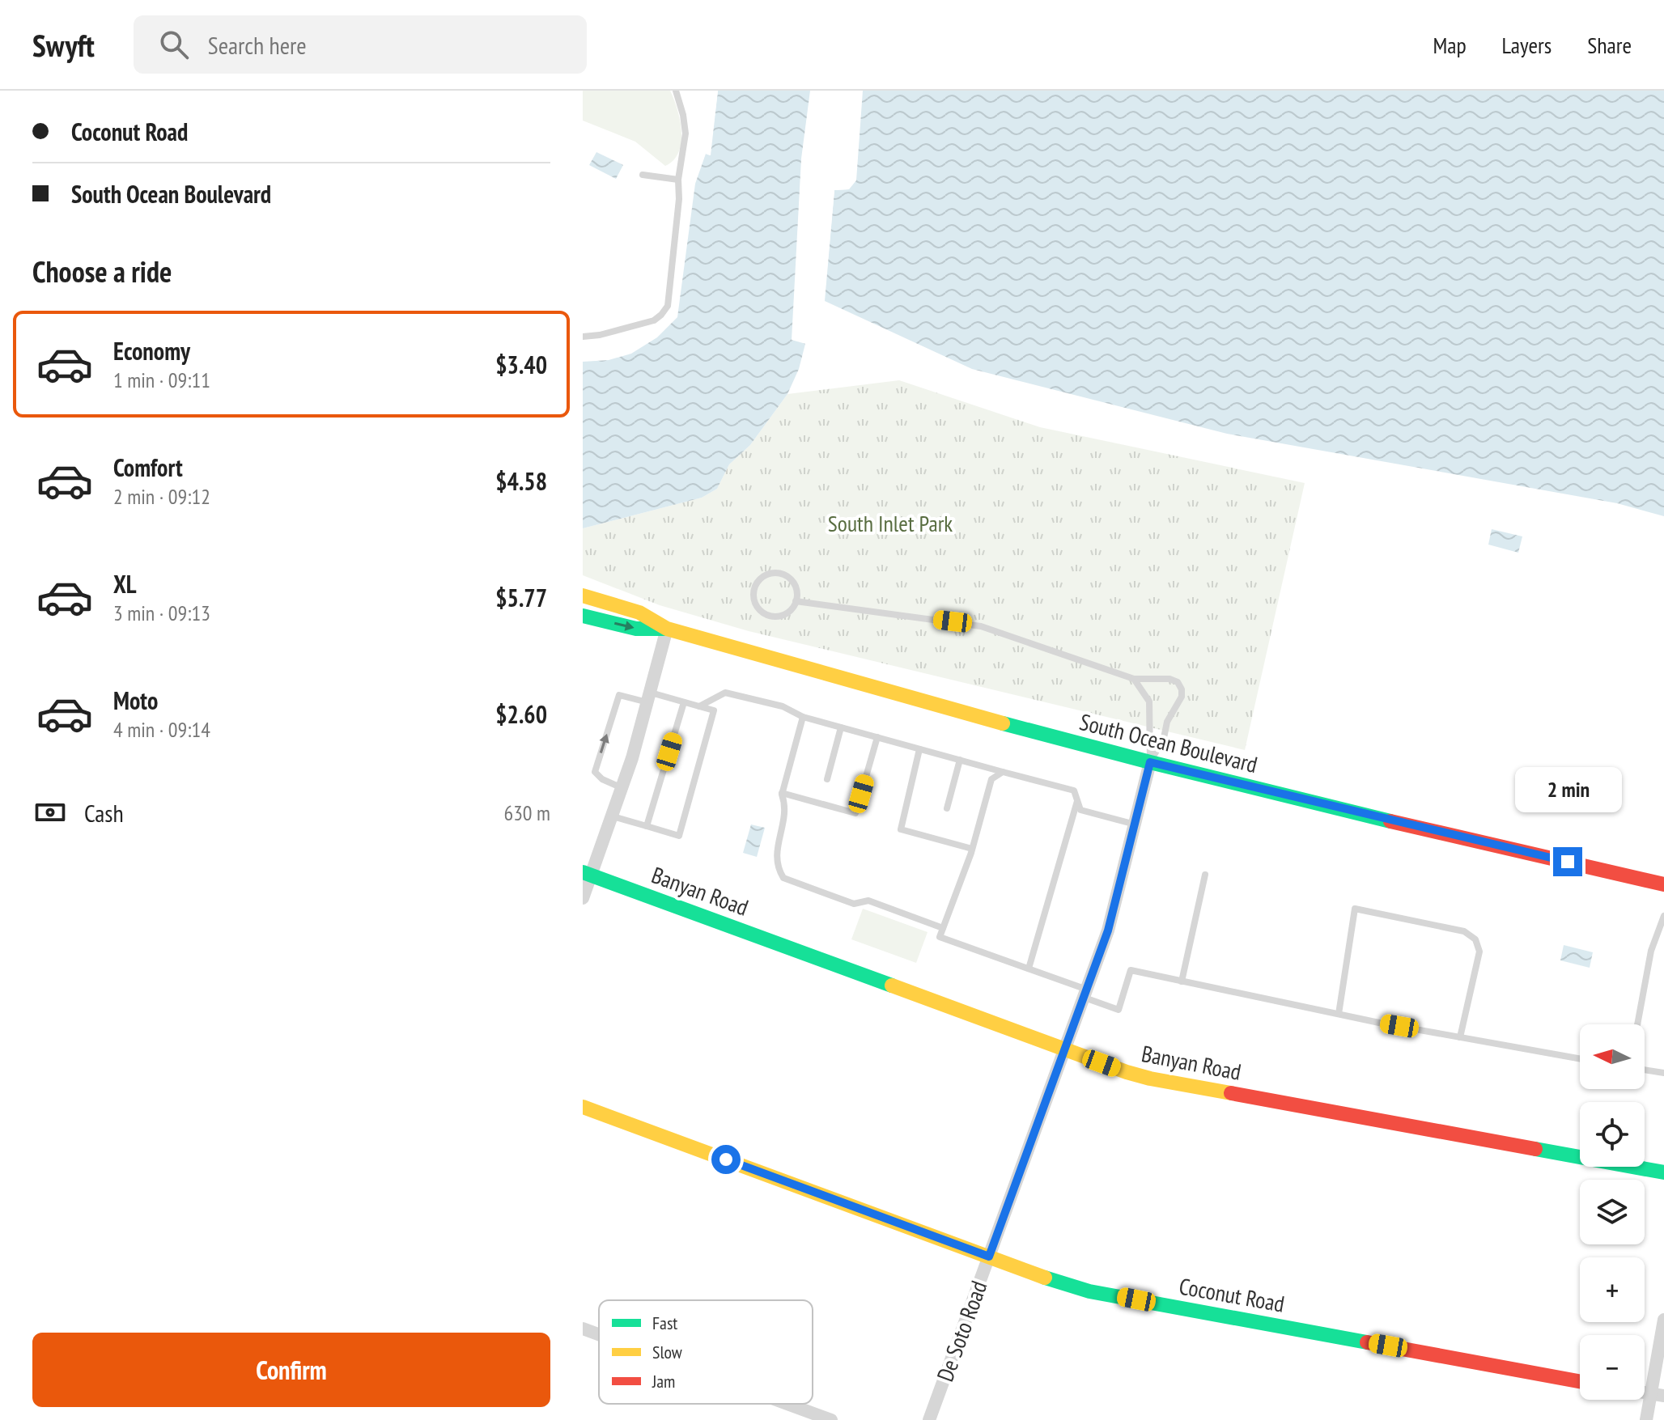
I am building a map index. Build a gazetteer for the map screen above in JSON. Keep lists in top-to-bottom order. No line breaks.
{"streets":{"street":["South Ocean Boulevard","Banyan Road","Coconut Road","De Soto Road"]},"crossings":[["South Ocean Boulevard","De Soto Road"],["Banyan Road","De Soto Road"],["Coconut Road","De Soto Road"]],"parks":["South Inlet Park"],"legend":["Fast","Slow","Jam"],"north":"left","page":{"header":"Swyft","search":"Search here","nav":["Map","Layers","Share"],"banner":["Coconut Road","South Ocean Boulevard"],"heading":"Choose a ride","list":[{"name":"Economy","note":"1 min · 09:11","value":"$3.40"},{"name":"Comfort","note":"2 min · 09:12","value":"$4.58"},{"name":"XL","note":"3 min · 09:13","value":"$5.77"},{"name":"Moto","note":"4 min · 09:14","value":"$2.60"}],"bubble":"2 min","pay":["Cash","630 m"],"map_buttons":["+","−"],"buttons":"Confirm"}}
